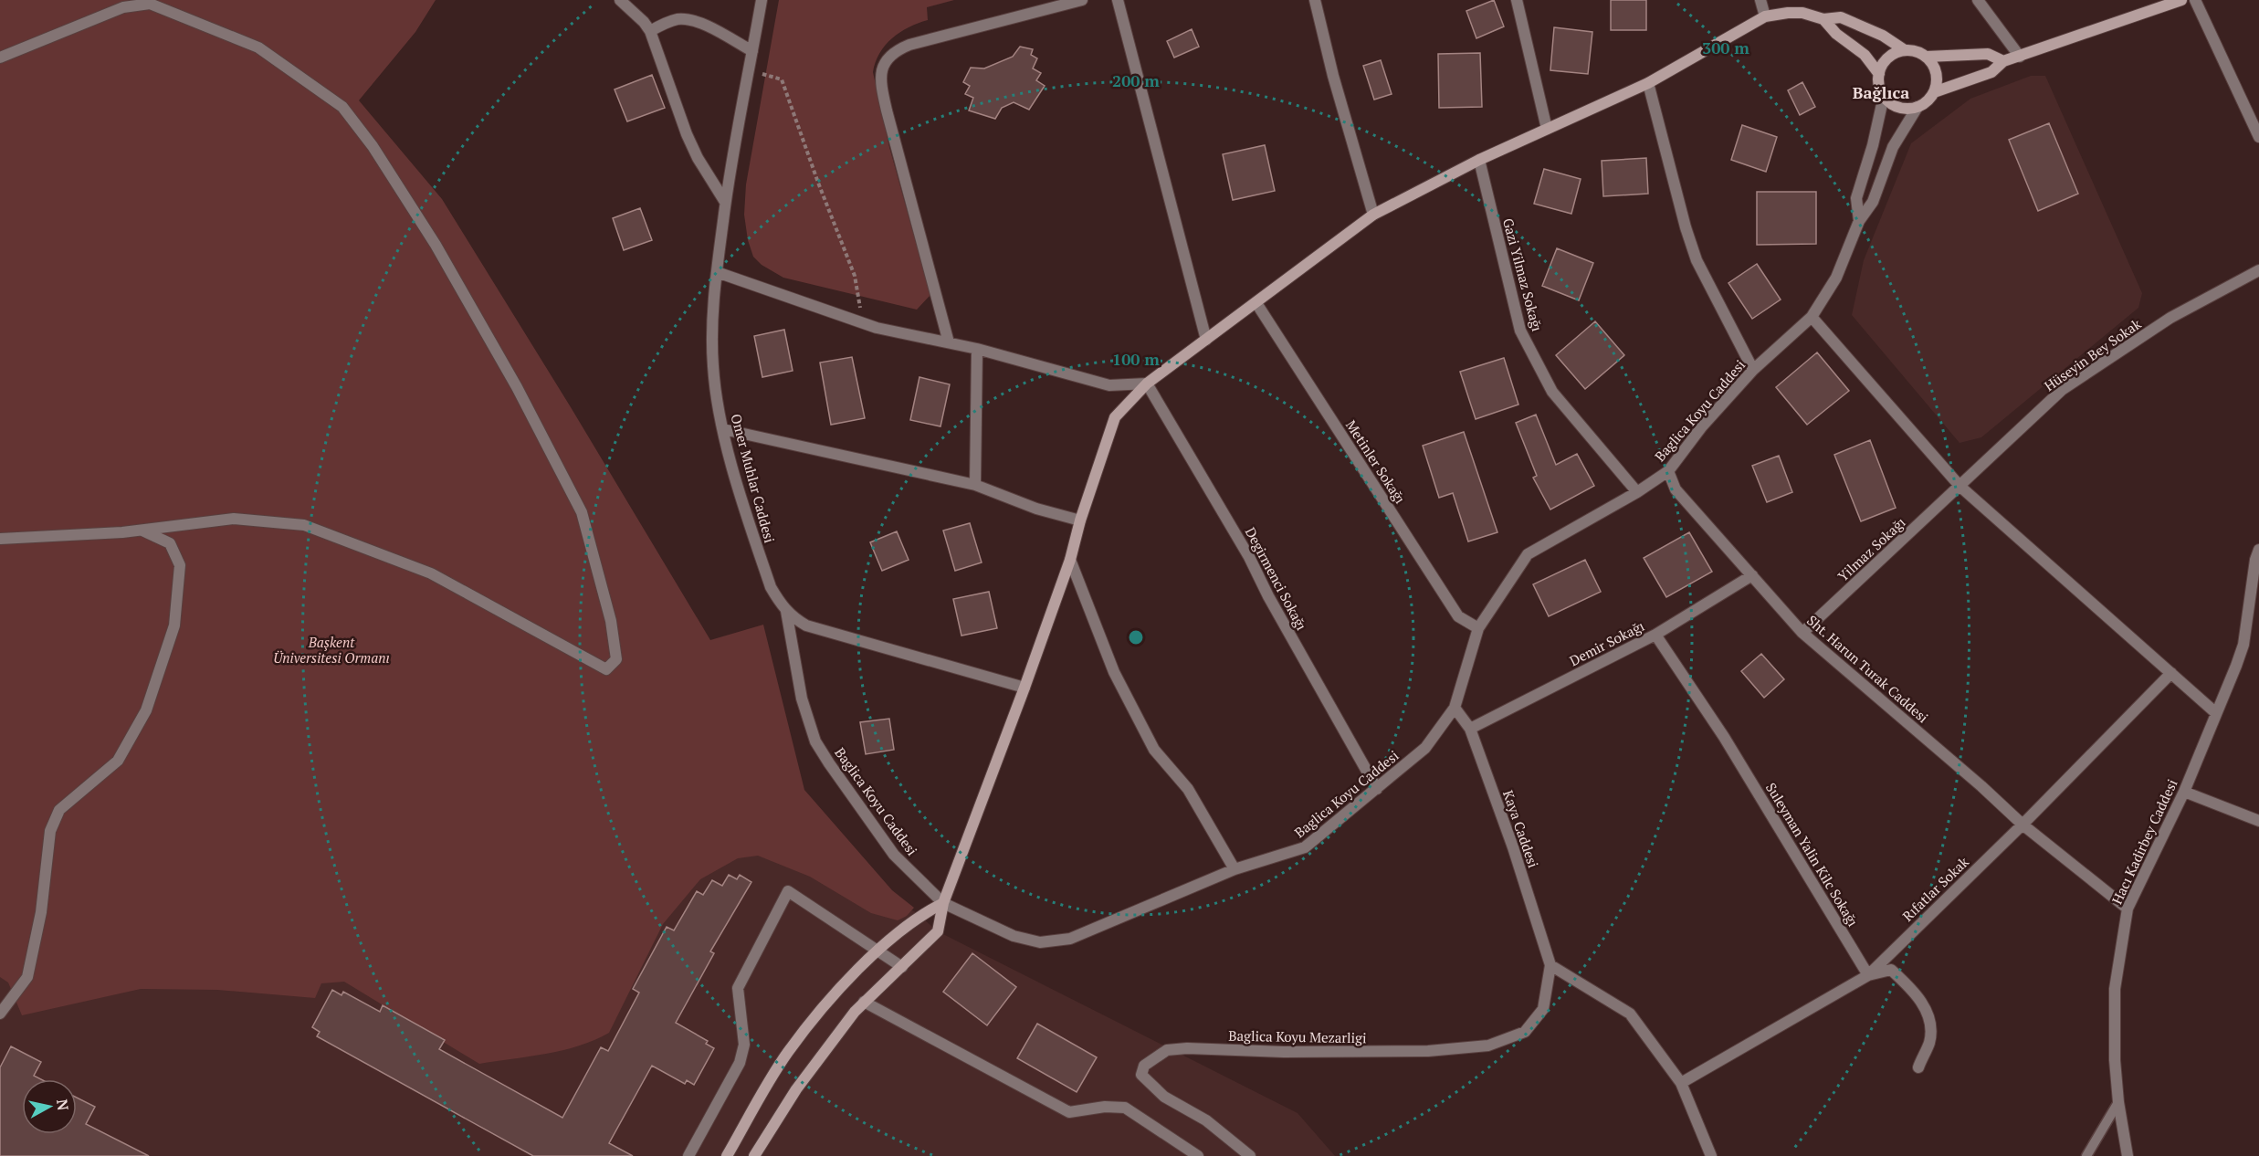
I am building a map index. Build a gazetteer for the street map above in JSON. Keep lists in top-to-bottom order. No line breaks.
{"streets":{"street":["Gazi Yilmaz Sokağı","Hüseyin Bey Sokak","Baglica Koyu Caddesi","Metinler Sokağı","Omer Muhlar Caddesi","Yilmaz Sokağı","Degirmenci Sokağı","Demir Sokağı","Sht. Harun Turak Caddesi","Kaya Caddesi","Hacı Kadirbey Caddesi","Suleyman Yalin Kilc Sokağı","Rıfatlar Sokak","Baglica Koyu Mezarligi"]},"crossings":[["Gazi Yilmaz Sokağı","Baglica Koyu Caddesi"],["Hüseyin Bey Sokak","Yilmaz Sokağı"],["Baglica Koyu Caddesi","Metinler Sokağı"],["Baglica Koyu Caddesi","Omer Muhlar Caddesi"],["Baglica Koyu Caddesi","Degirmenci Sokağı"],["Baglica Koyu Caddesi","Sht. Harun Turak Caddesi"],["Baglica Koyu Caddesi","Kaya Caddesi"],["Yilmaz Sokağı","Sht. Harun Turak Caddesi"],["Demir Sokağı","Sht. Harun Turak Caddesi"],["Demir Sokağı","Kaya Caddesi"],["Demir Sokağı","Suleyman Yalin Kilc Sokağı"],["Sht. Harun Turak Caddesi","Hacı Kadirbey Caddesi"],["Sht. Harun Turak Caddesi","Rıfatlar Sokak"],["Kaya Caddesi","Baglica Koyu Mezarligi"],["Suleyman Yalin Kilc Sokağı","Rıfatlar Sokak"]],"districts":["Bağlıca"],"parks":["Başkent Üniversitesi Ormanı"],"north":"right","rings":["300 m","200 m","100 m"]}
